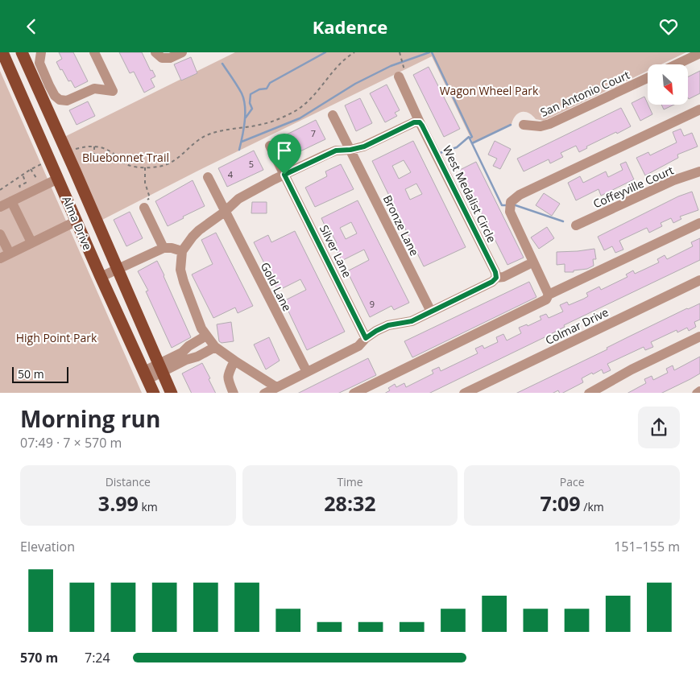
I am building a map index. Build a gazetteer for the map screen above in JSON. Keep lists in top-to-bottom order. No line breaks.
{"streets":{"main road":["Alma Drive"],"street":["San Antonio Court","Coffeyville Court","West Medalist Circle","Bronze Lane","Silver Lane","Gold Lane","Colmar Drive"]},"parks":["Wagon Wheel Park","Bluebonnet Trail","High Point Park"],"house_numbers":["7","5","4","9"],"scale_bar":"50 m","north":"bottom right","page":{"header":"Kadence","scale":"50 m","heading":["Morning run","07:49 · 7 × 570 m"],"stats":[["Distance","3.99 km"],["Time","28:32"],["Pace","7:09 /km"]],"chart":["Elevation","151–155 m"],"list":[{"name":"570 m","note":"7:24"}]}}
